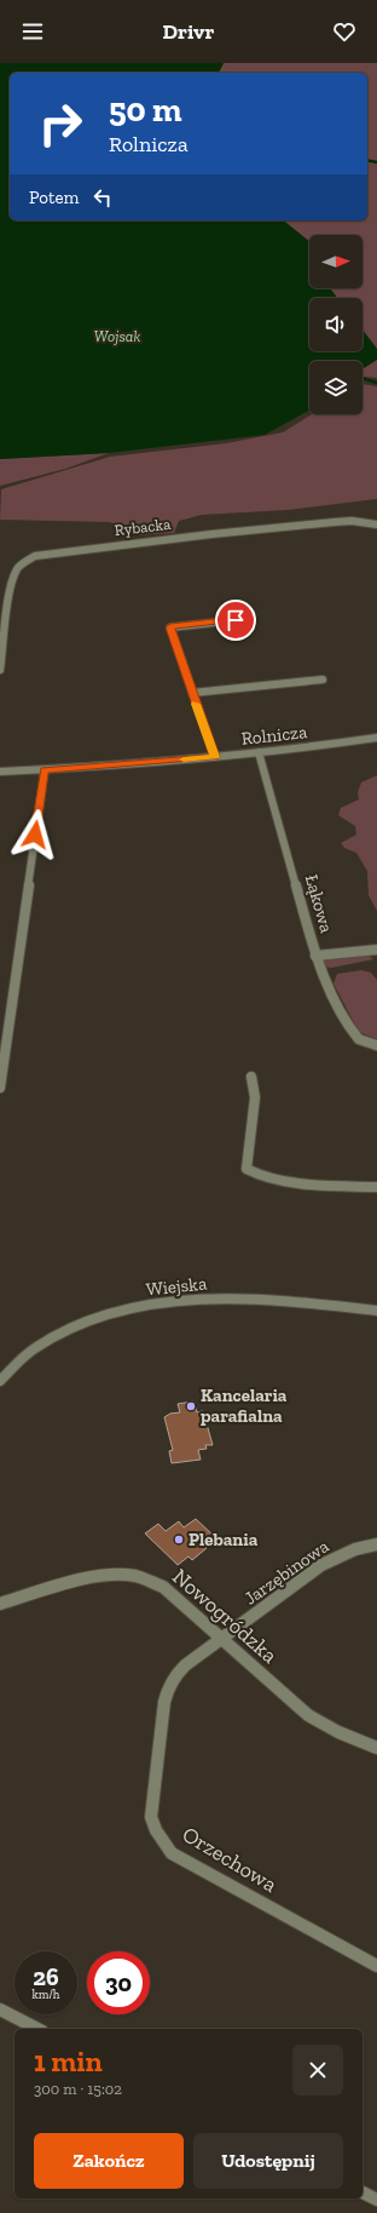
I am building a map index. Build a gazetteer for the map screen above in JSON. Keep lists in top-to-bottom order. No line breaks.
{"streets":{"street":["Rybacka","Rolnicza","Łąkowa","Wiejska","Jarzębinowa","Nowogródzka","Orzechowa"]},"crossings":[["Rolnicza","Łąkowa"],["Jarzębinowa","Nowogródzka"],["Jarzębinowa","Orzechowa"],["Nowogródzka","Orzechowa"]],"water":["Wojsak"],"places":["Kancelaria parafialna","Plebania"],"north":"right","page":{"header":"Drivr","turn":["50 m","Rolnicza"],"then":"Potem","speed":"26 km/h","limit":"30","heading":["1 min","300 m · 15:02"],"buttons":["Zakończ","Udostępnij"]}}
